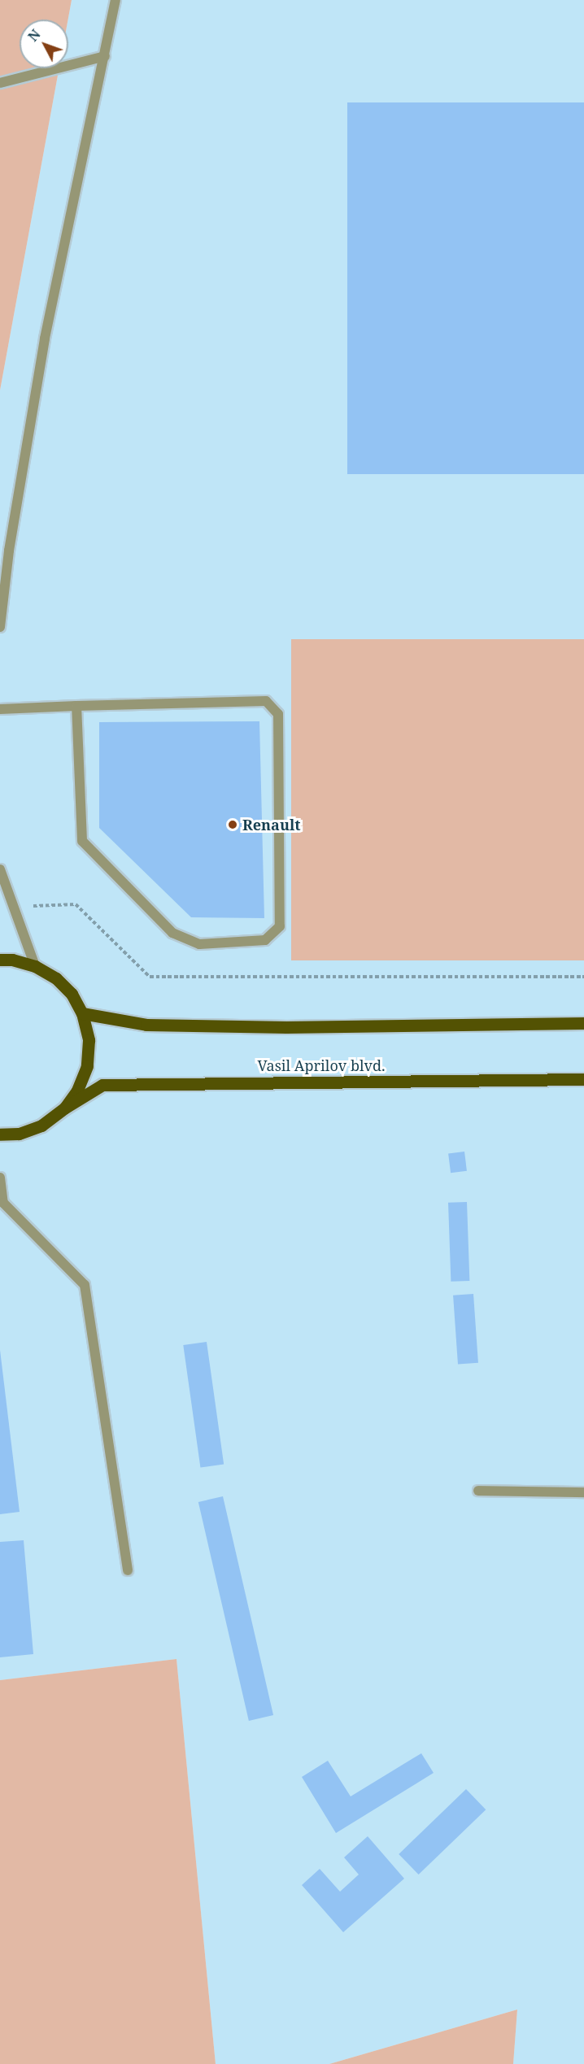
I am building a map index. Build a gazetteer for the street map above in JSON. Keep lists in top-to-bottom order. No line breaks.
{"streets":{"main road":["Vasil Aprilov blvd."]},"places":["Renault"],"north":"top left"}
